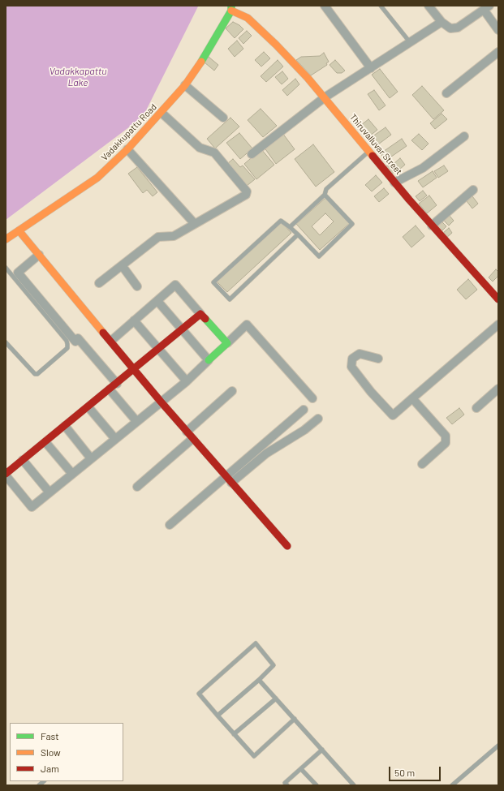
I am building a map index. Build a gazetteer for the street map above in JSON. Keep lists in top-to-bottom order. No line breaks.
{"streets":{"street":["Vadakkupattu Road","Thiruvalluvar Street"]},"crossings":[["Vadakkupattu Road","Thiruvalluvar Street"]],"water":["Vadakkapattu Lake"],"legend":["Fast","Slow","Jam"],"scale_bar":"50 m"}
